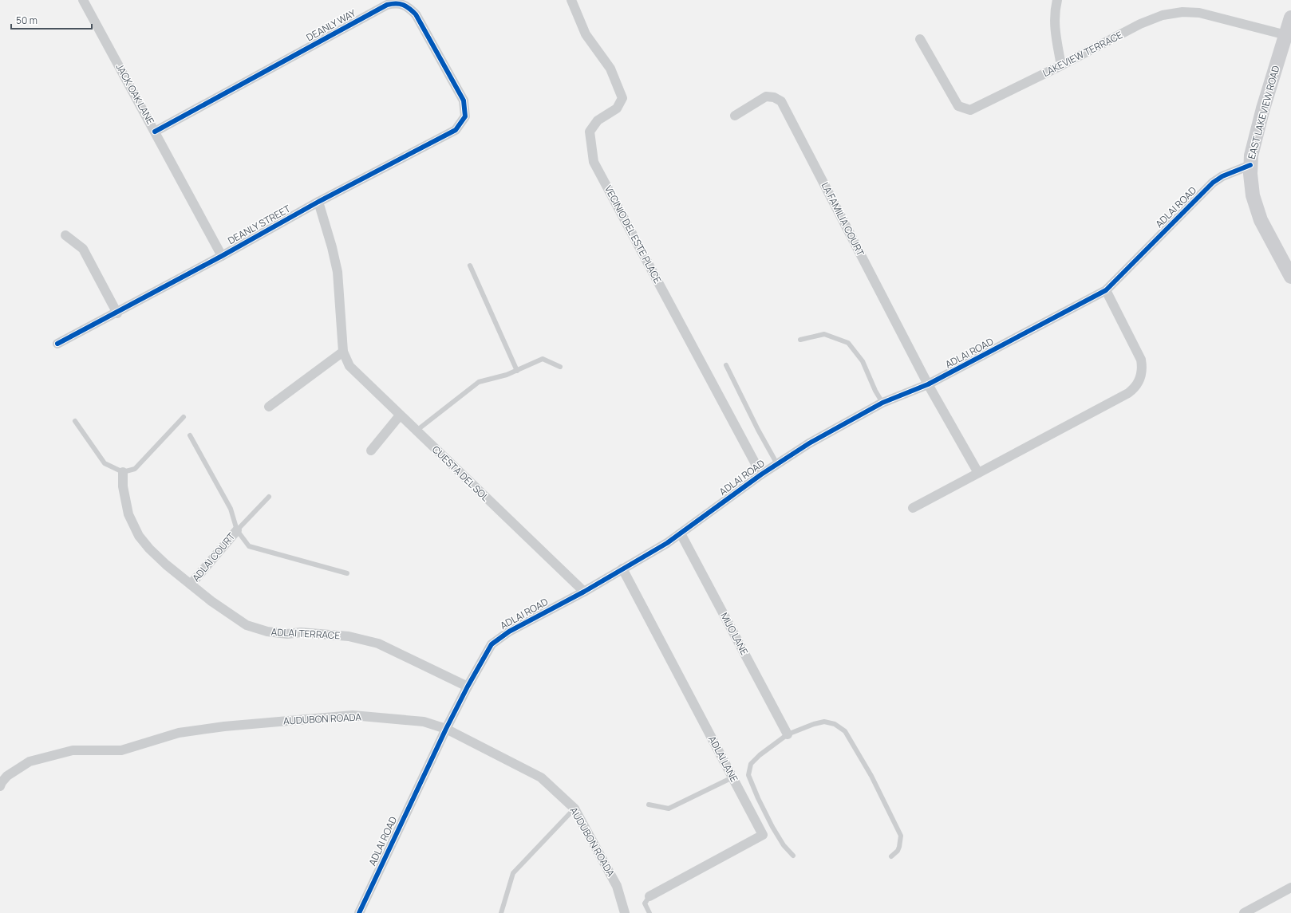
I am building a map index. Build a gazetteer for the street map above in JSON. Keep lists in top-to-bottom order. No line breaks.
{"streets":{"street":["DEANLY WAY","LAKEVIEW TERRACE","JACK OAK LANE","EAST LAKEVIEW ROAD","ADLAI ROAD","LA FAMILIA COURT","DEANLY STREET","VECINIO DEL ESTE PLACE","CUESTA DEL SOL","ADLAI COURT","ADLAI TERRACE","MIJO LANE","AUDUBON ROADA","ADLAI LANE"]},"crossings":[["DEANLY WAY","JACK OAK LANE"],["DEANLY WAY","DEANLY STREET"],["LAKEVIEW TERRACE","EAST LAKEVIEW ROAD"],["JACK OAK LANE","DEANLY STREET"],["EAST LAKEVIEW ROAD","ADLAI ROAD"],["ADLAI ROAD","LA FAMILIA COURT"],["ADLAI ROAD","VECINIO DEL ESTE PLACE"],["ADLAI ROAD","CUESTA DEL SOL"],["ADLAI ROAD","ADLAI TERRACE"],["ADLAI ROAD","MIJO LANE"],["ADLAI ROAD","AUDUBON ROADA"],["ADLAI ROAD","ADLAI LANE"],["DEANLY STREET","CUESTA DEL SOL"],["ADLAI COURT","ADLAI TERRACE"]],"scale_bar":"50 m"}
